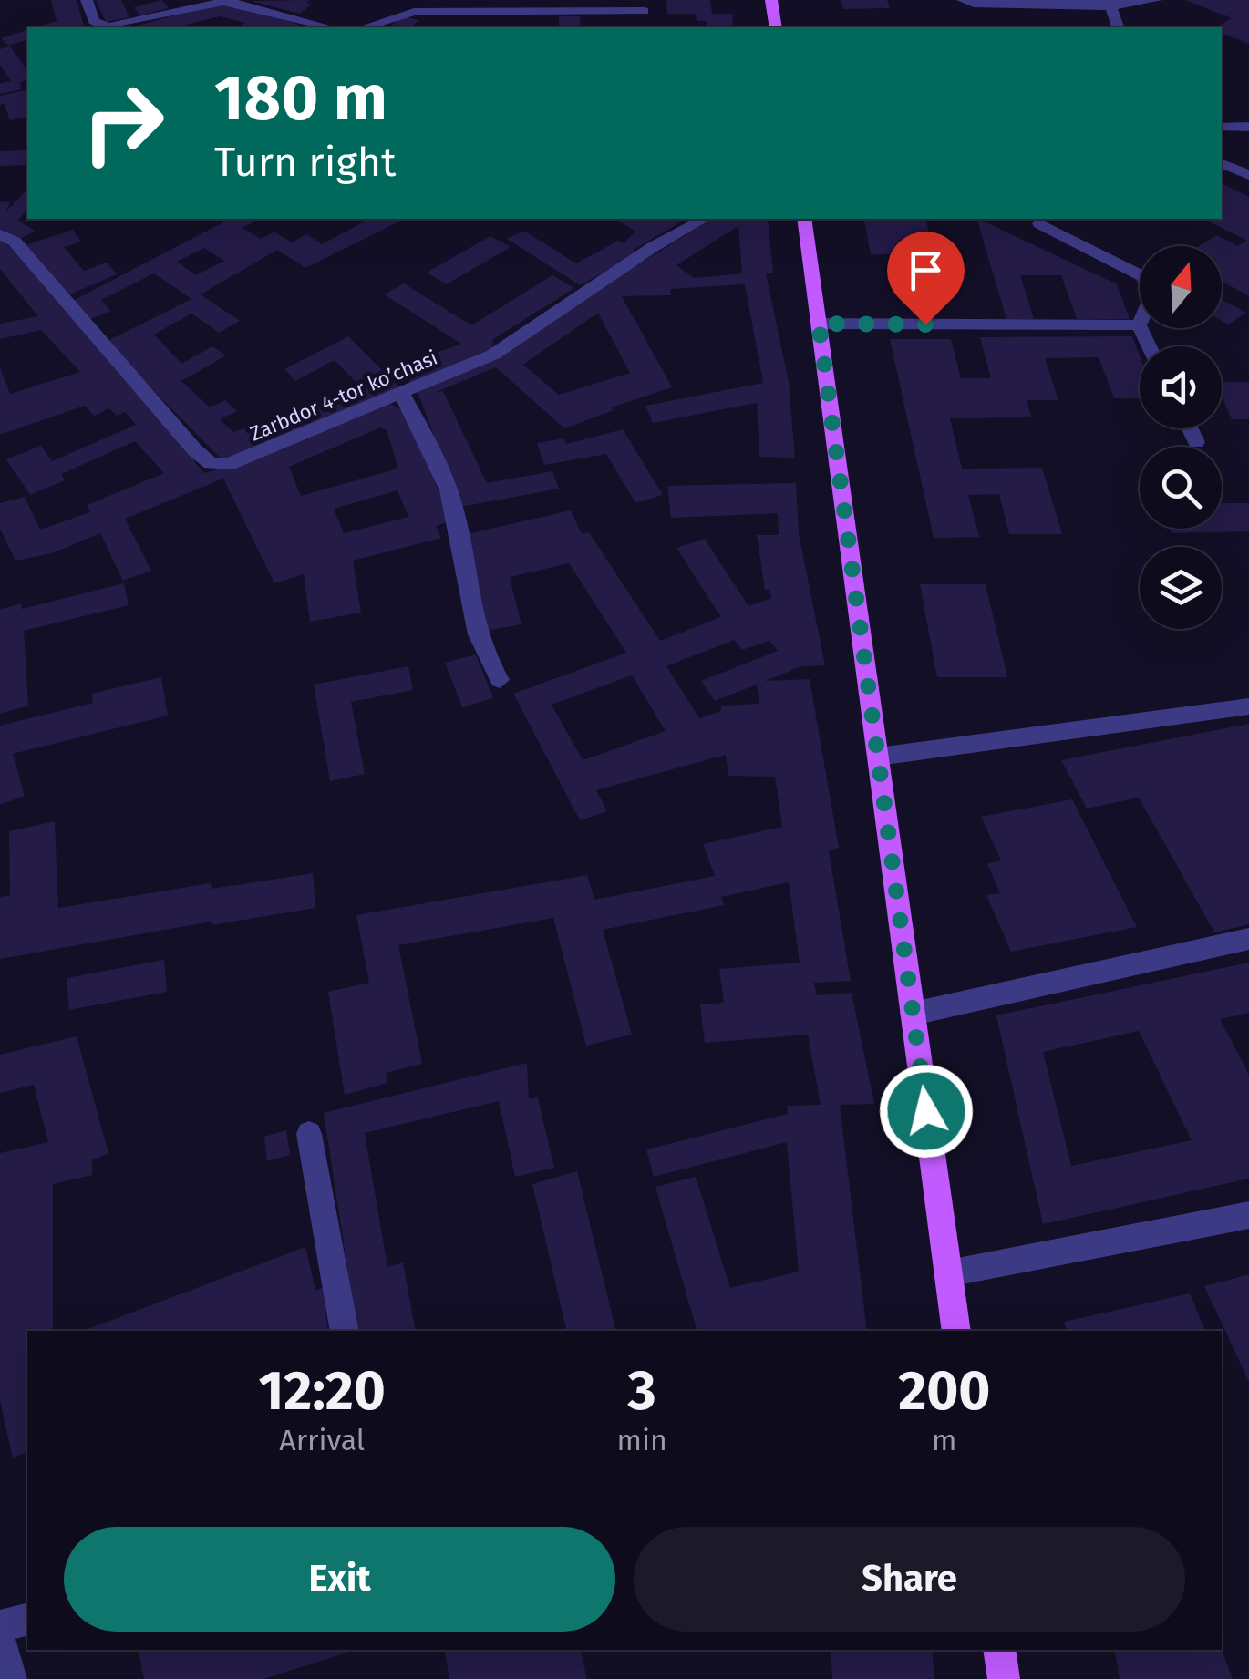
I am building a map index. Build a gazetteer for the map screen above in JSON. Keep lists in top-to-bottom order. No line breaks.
{"streets":{"street":["Zarbdor 4-tor koʼchasi"]},"north":"top","page":{"turn":["180 m","Turn right"],"eta":["12:20","Arrival","3","min","200","m"],"buttons":["Exit","Share"]}}
